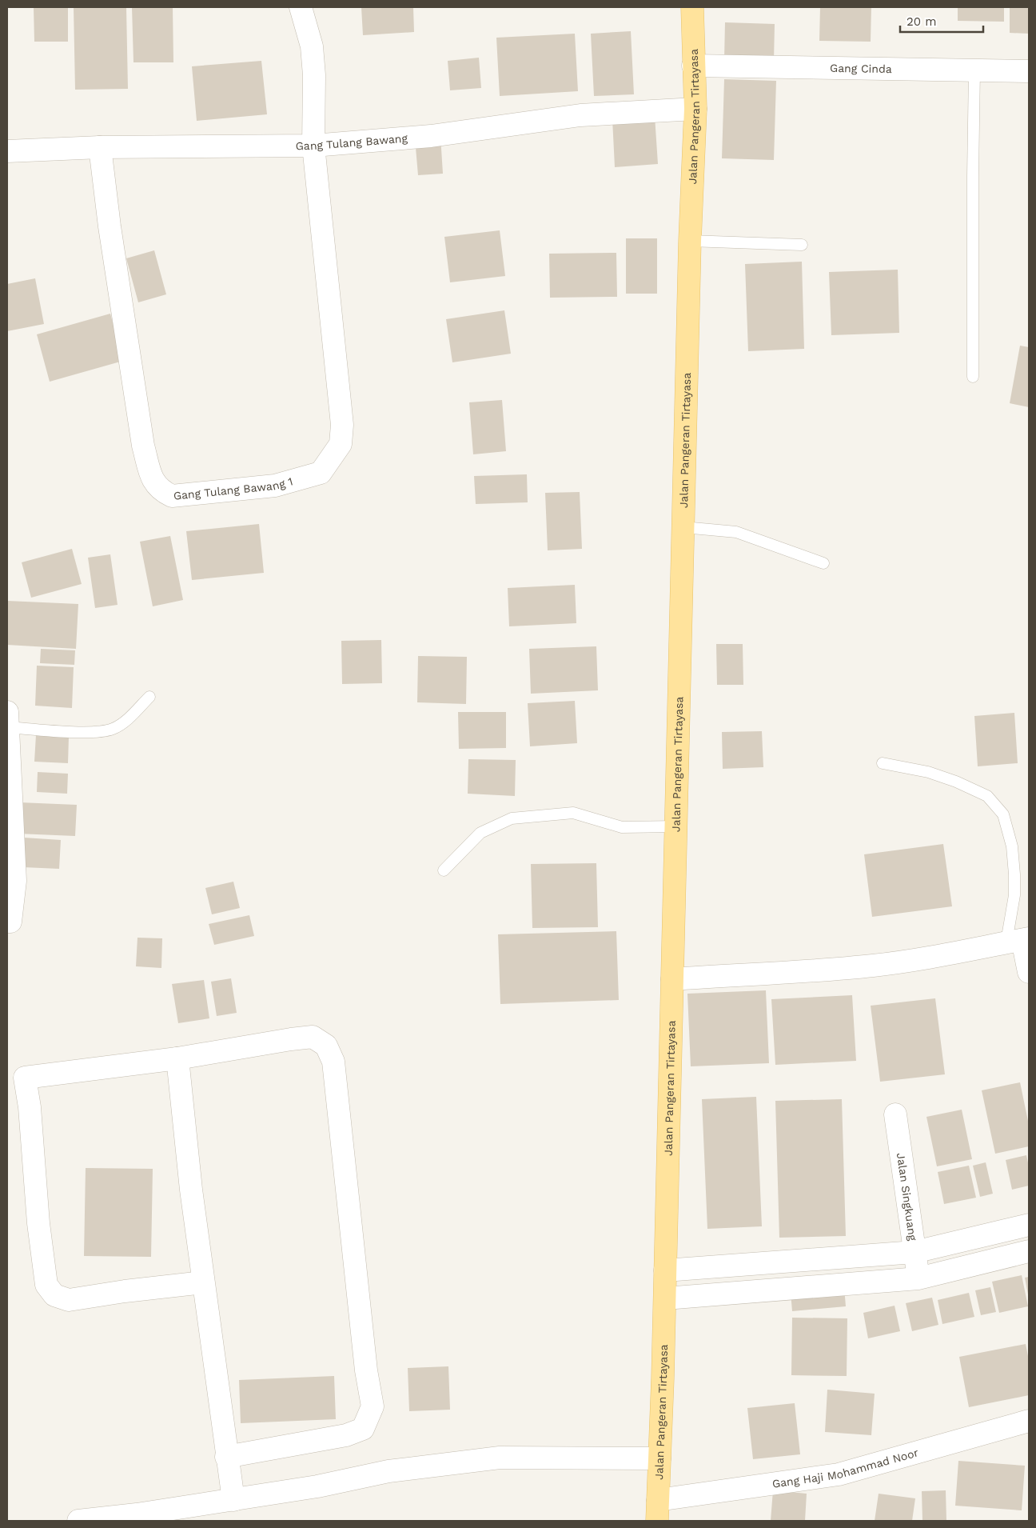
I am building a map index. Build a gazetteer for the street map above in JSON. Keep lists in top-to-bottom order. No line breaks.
{"streets":{"main road":["Jalan Pangeran Tirtayasa"],"street":["Gang Cinda","Gang Tulang Bawang","Gang Tulang Bawang 1","Jalan Singkuang","Gang Haji Mohammad Noor"]},"crossings":[["Gang Cinda","Jalan Pangeran Tirtayasa"],["Jalan Pangeran Tirtayasa","Gang Tulang Bawang"],["Jalan Pangeran Tirtayasa","Gang Haji Mohammad Noor"],["Gang Tulang Bawang","Gang Tulang Bawang 1"]],"scale_bar":"20 m"}
